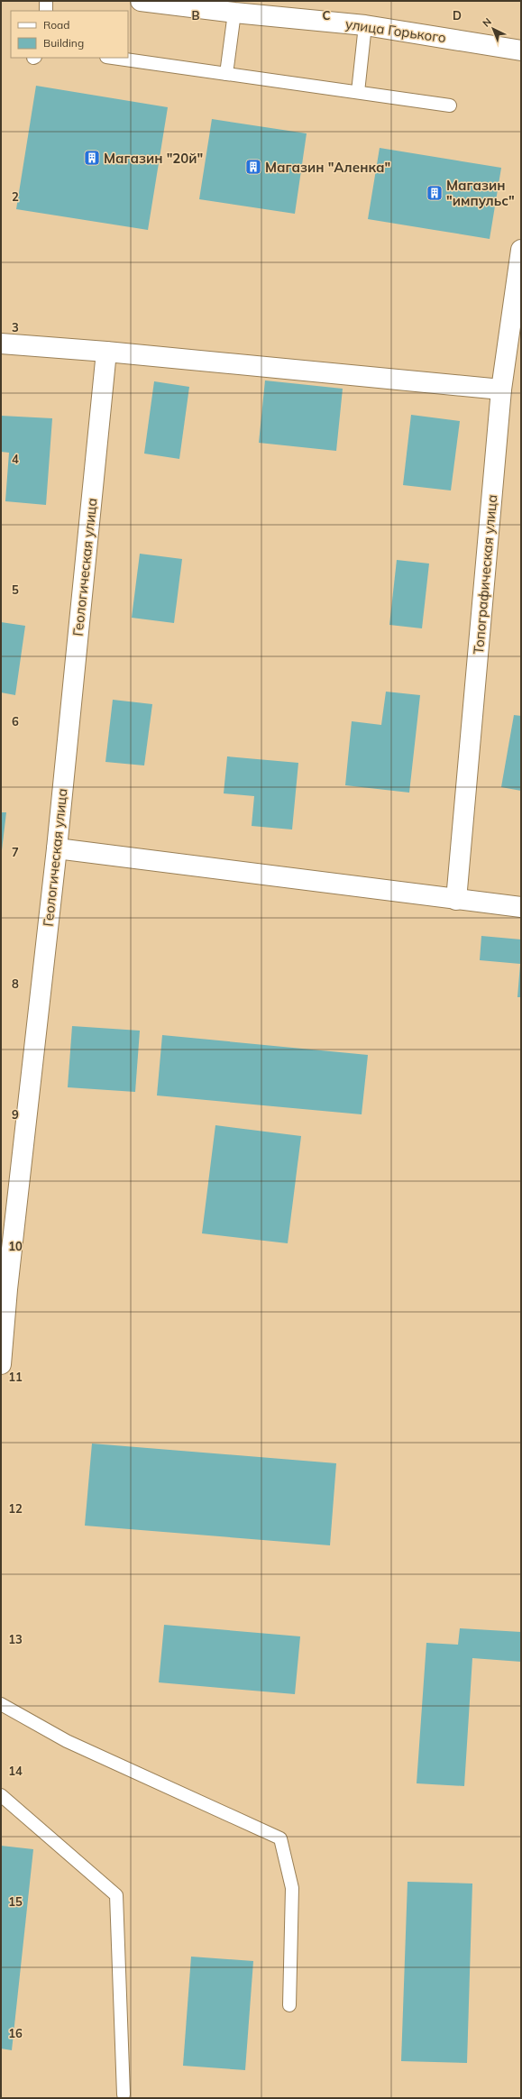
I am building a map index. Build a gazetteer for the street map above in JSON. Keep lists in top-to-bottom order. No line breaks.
{"streets":{"street":["улица Горького","Геологическая улица","Топографическая улица"]},"places":{"building":["Магазин \"20й\"","Магазин \"Аленка\"","Магазин \"импульс\""]},"legend":["Road","Building"],"north":"top left","grid":{"columns":["B","C","D"],"rows":["2","3","4","5","6","7","8","9","10","11","12","13","14","15","16"]}}
